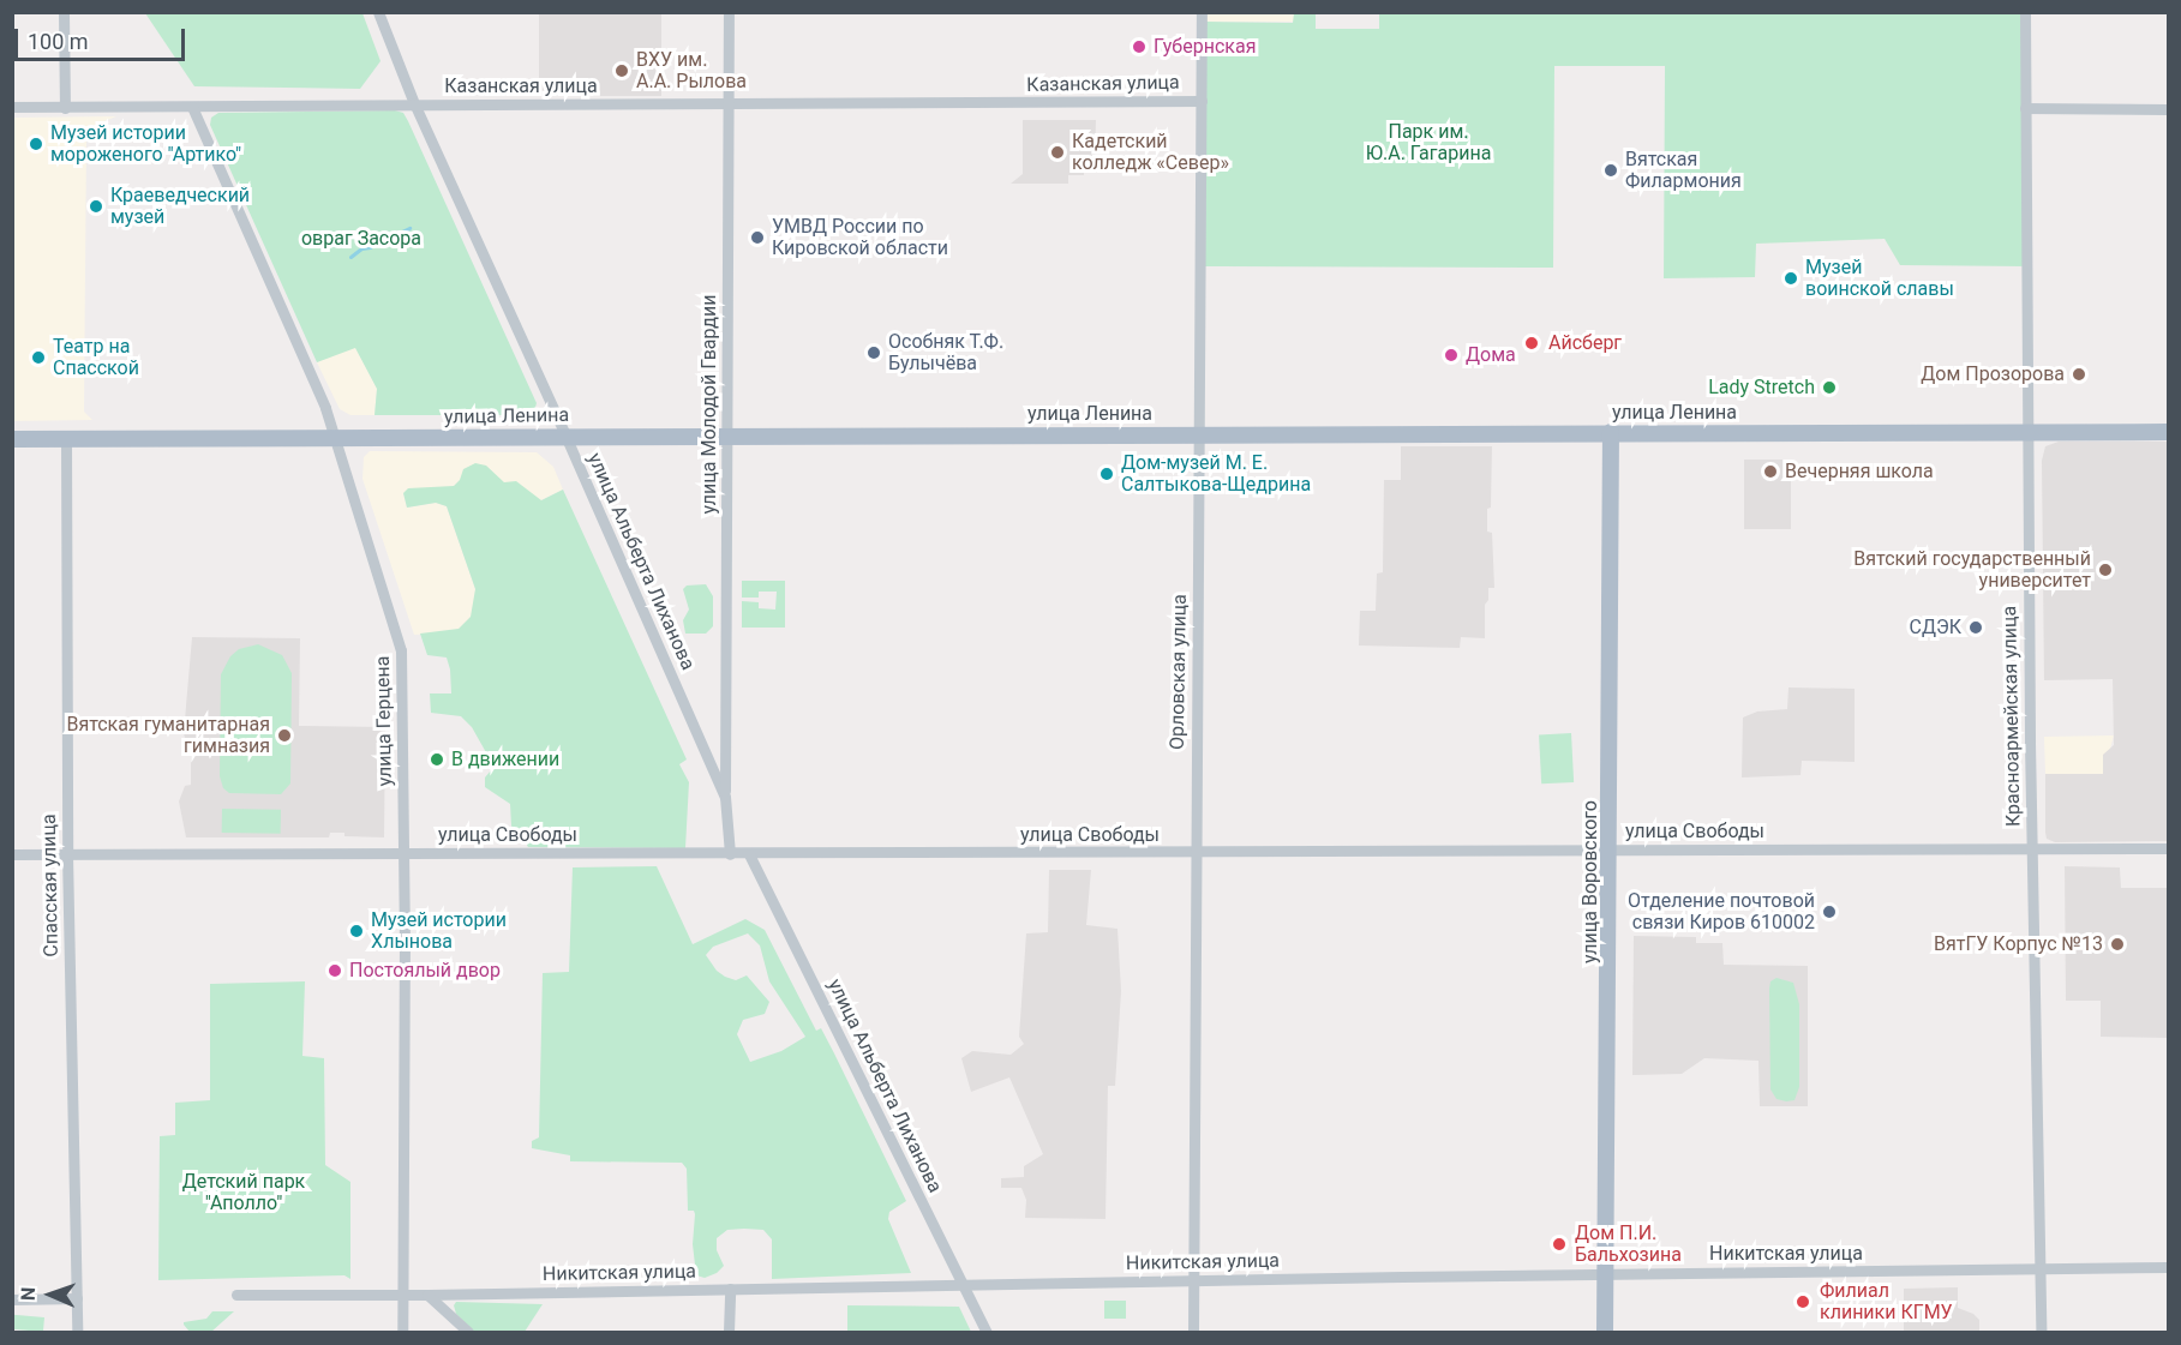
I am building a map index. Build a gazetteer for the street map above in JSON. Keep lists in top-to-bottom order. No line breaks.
{"streets":{"main road":["улица Ленина","улица Воровского"],"street":["Казанская улица","улица Молодой Гвардии","улица Альберта Лиханова","Орловская улица","Красноармейская улица","улица Герцена","улица Свободы","Спасская улица","Никитская улица"]},"crossings":[["Казанская улица","улица Молодой Гвардии"],["Казанская улица","улица Альберта Лиханова"],["Казанская улица","Орловская улица"],["Казанская улица","улица Герцена"],["улица Молодой Гвардии","улица Ленина"],["улица Молодой Гвардии","улица Альберта Лиханова"],["улица Ленина","улица Альберта Лиханова"],["улица Ленина","Орловская улица"],["улица Ленина","Красноармейская улица"],["улица Ленина","улица Герцена"],["улица Ленина","улица Воровского"],["улица Ленина","Спасская улица"],["улица Альберта Лиханова","улица Свободы"],["улица Альберта Лиханова","Никитская улица"],["Орловская улица","улица Свободы"],["Орловская улица","Никитская улица"],["Красноармейская улица","улица Свободы"],["Красноармейская улица","Никитская улица"],["улица Герцена","улица Свободы"],["улица Герцена","Никитская улица"],["улица Свободы","улица Воровского"],["улица Свободы","Спасская улица"],["улица Воровского","Никитская улица"]],"parks":["Парк им. Ю.А. Гагарина","овраг Засора","Детский парк \"Аполло\""],"places":["Губернская","ВХУ им. А.А. Рылова","Музей истории мороженого \"Артико\"","Кадетский колледж «Север»","Вятская Филармония","Краеведческий музей","УМВД России по Кировской области","Музей воинской славы","Айсберг","Особняк Т.Ф. Булычёва","Дома","Театр на Спасской","Дом Прозорова","Lady Stretch","Вечерняя школа","Дом-музей М. Е. Салтыкова-Щедрина","Вятский государственный университет","СДЭК","Вятская гуманитарная гимназия","В движении","Отделение почтовой связи Киров 610002","Музей истории Хлынова","ВятГУ Корпус №13","Постоялый двор","Дом П.И. Бальхозина","Филиал клиники КГМУ"],"scale_bar":"100 m","north":"left"}
